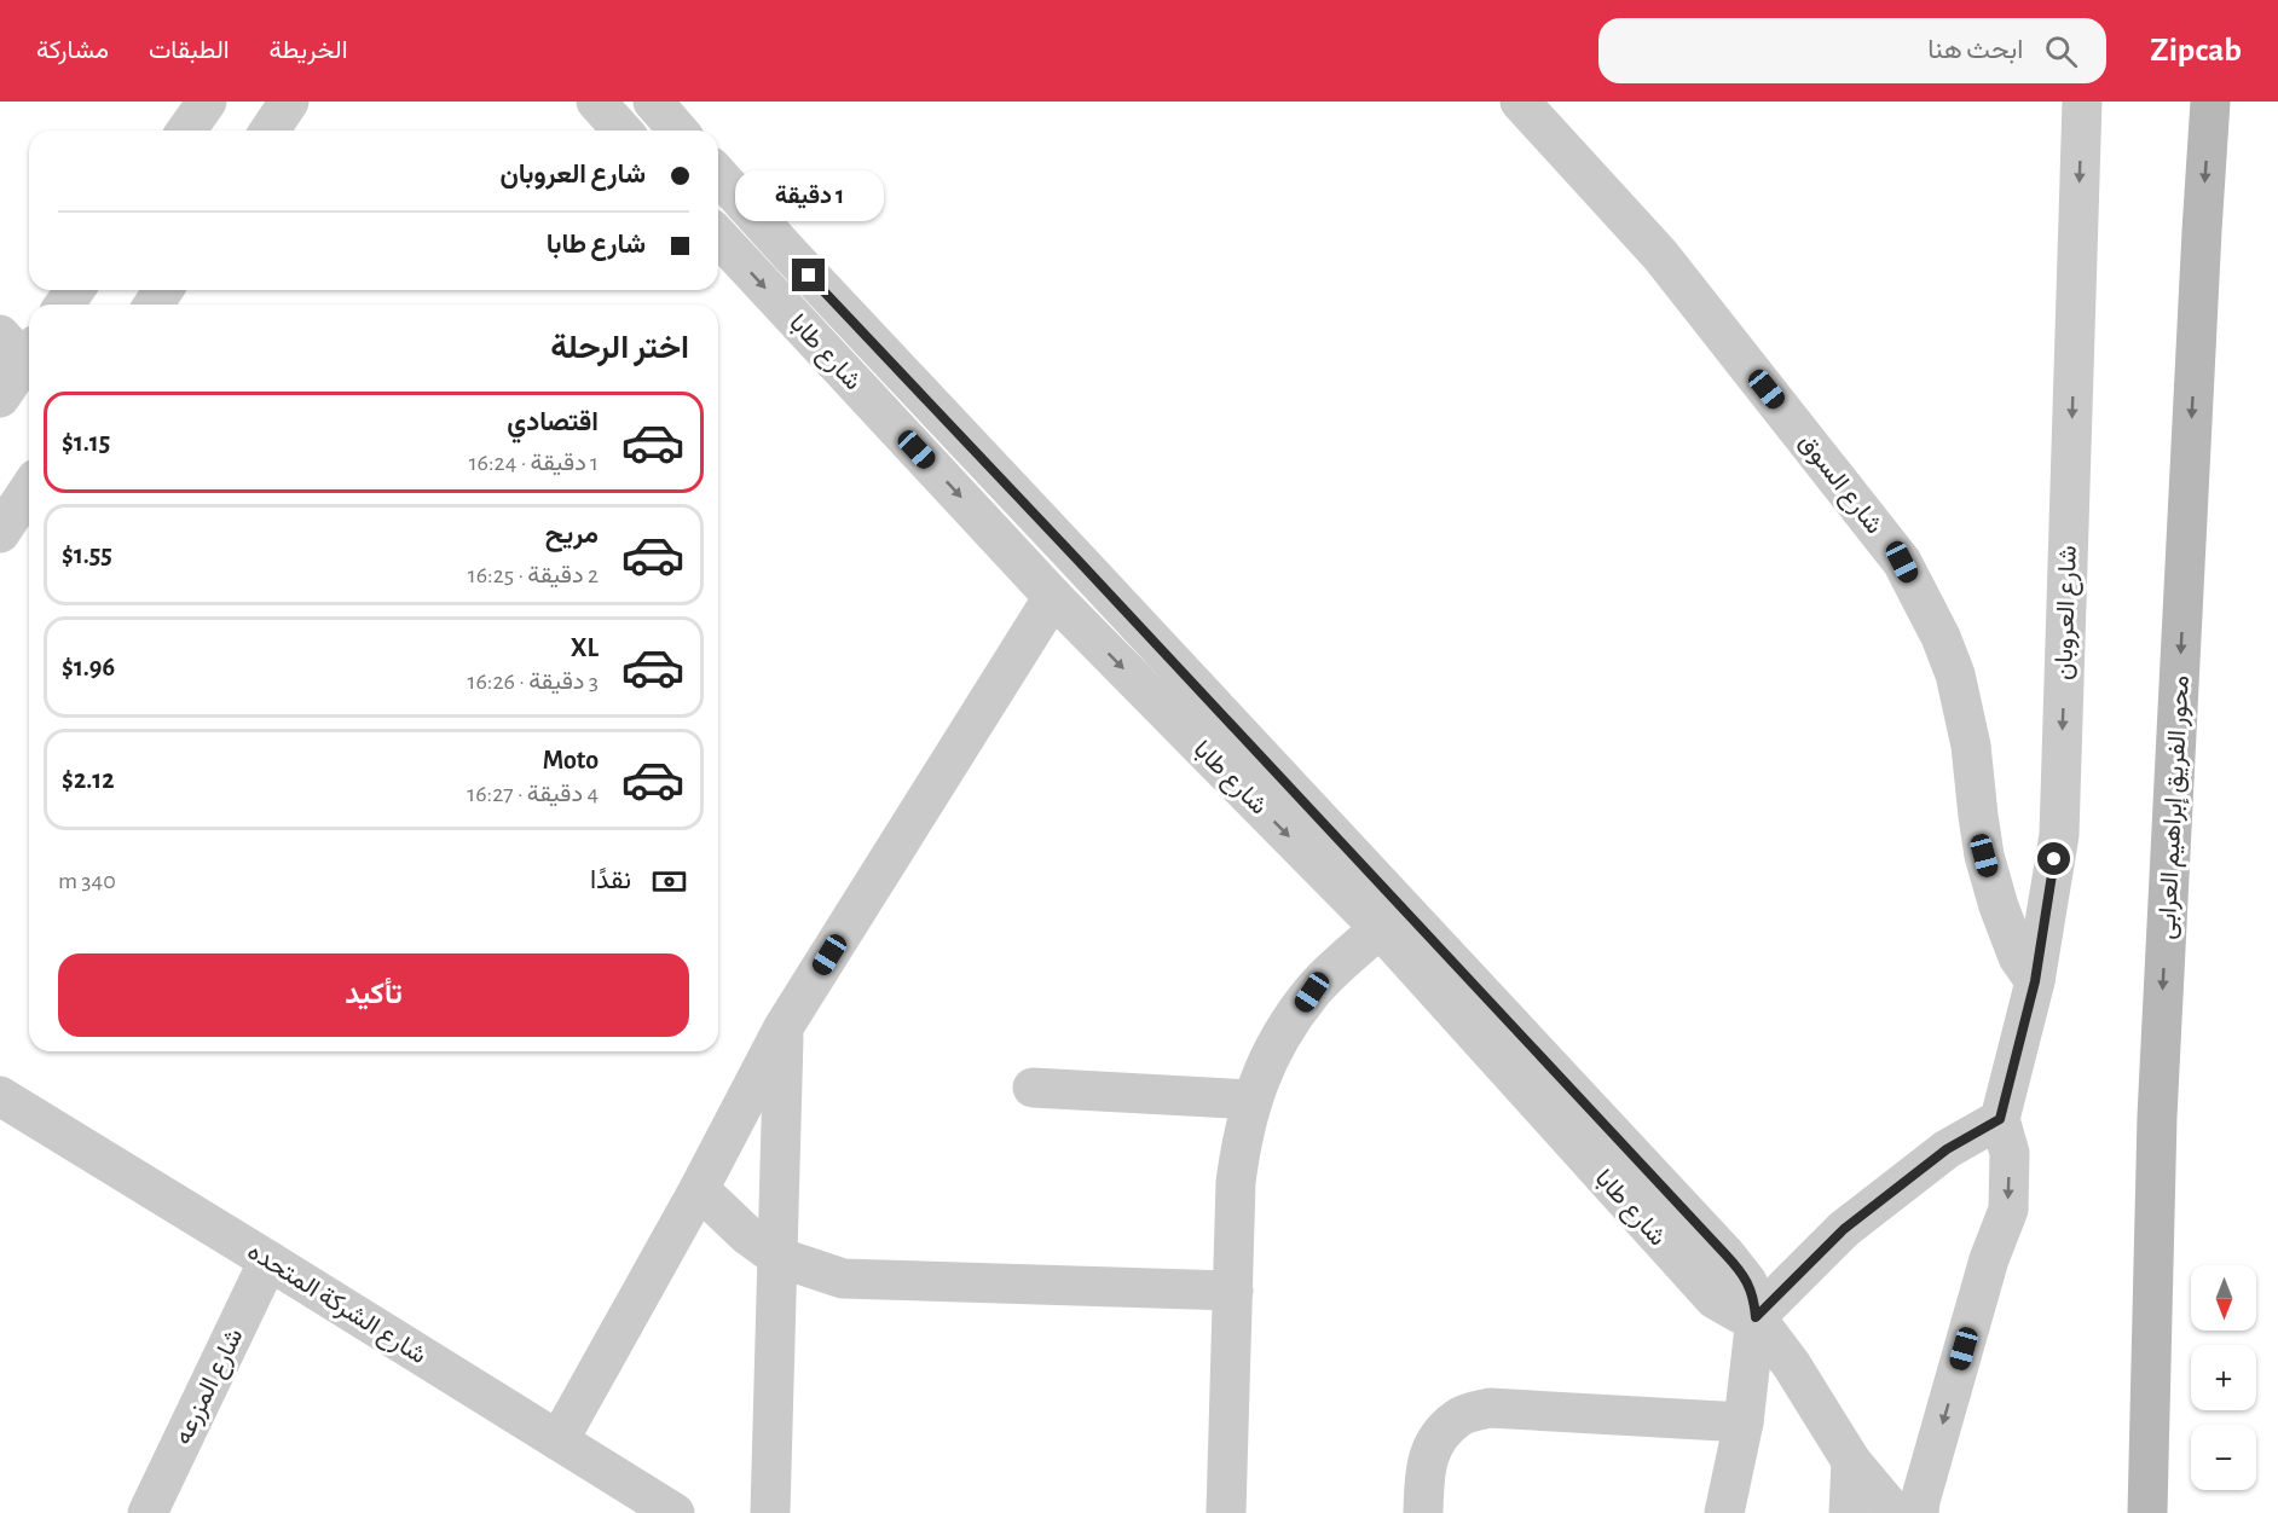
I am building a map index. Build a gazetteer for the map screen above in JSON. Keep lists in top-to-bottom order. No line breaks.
{"streets":{"main road":["محور الفريق إبراهيم العرابى"],"street":["شارع طابا","شارع السوق","شارع العروبان","شارع الشركة المتحده","شارع المزرعه"]},"crossings":[["شارع السوق","شارع العروبان"],["شارع الشركة المتحده","شارع المزرعه"]],"one_way":["شارع العروبان","محور الفريق إبراهيم العرابى"],"north":"bottom","page":{"header":"Zipcab","search":"ابحث هنا","nav":["الخريطة","الطبقات","مشاركة"],"banner":["شارع العروبان","شارع طابا"],"bubble":"1 دقيقة","heading":"اختر الرحلة","list":[{"name":"اقتصادي","note":"1 دقيقة · 16:24","value":"$1.15"},{"name":"مريح","note":"2 دقيقة · 16:25","value":"$1.55"},{"name":"XL","note":"3 دقيقة · 16:26","value":"$1.96"},{"name":"Moto","note":"4 دقيقة · 16:27","value":"$2.12"}],"pay":["نقدًا","340 m"],"buttons":"تأكيد","map_buttons":["+","−"]}}
